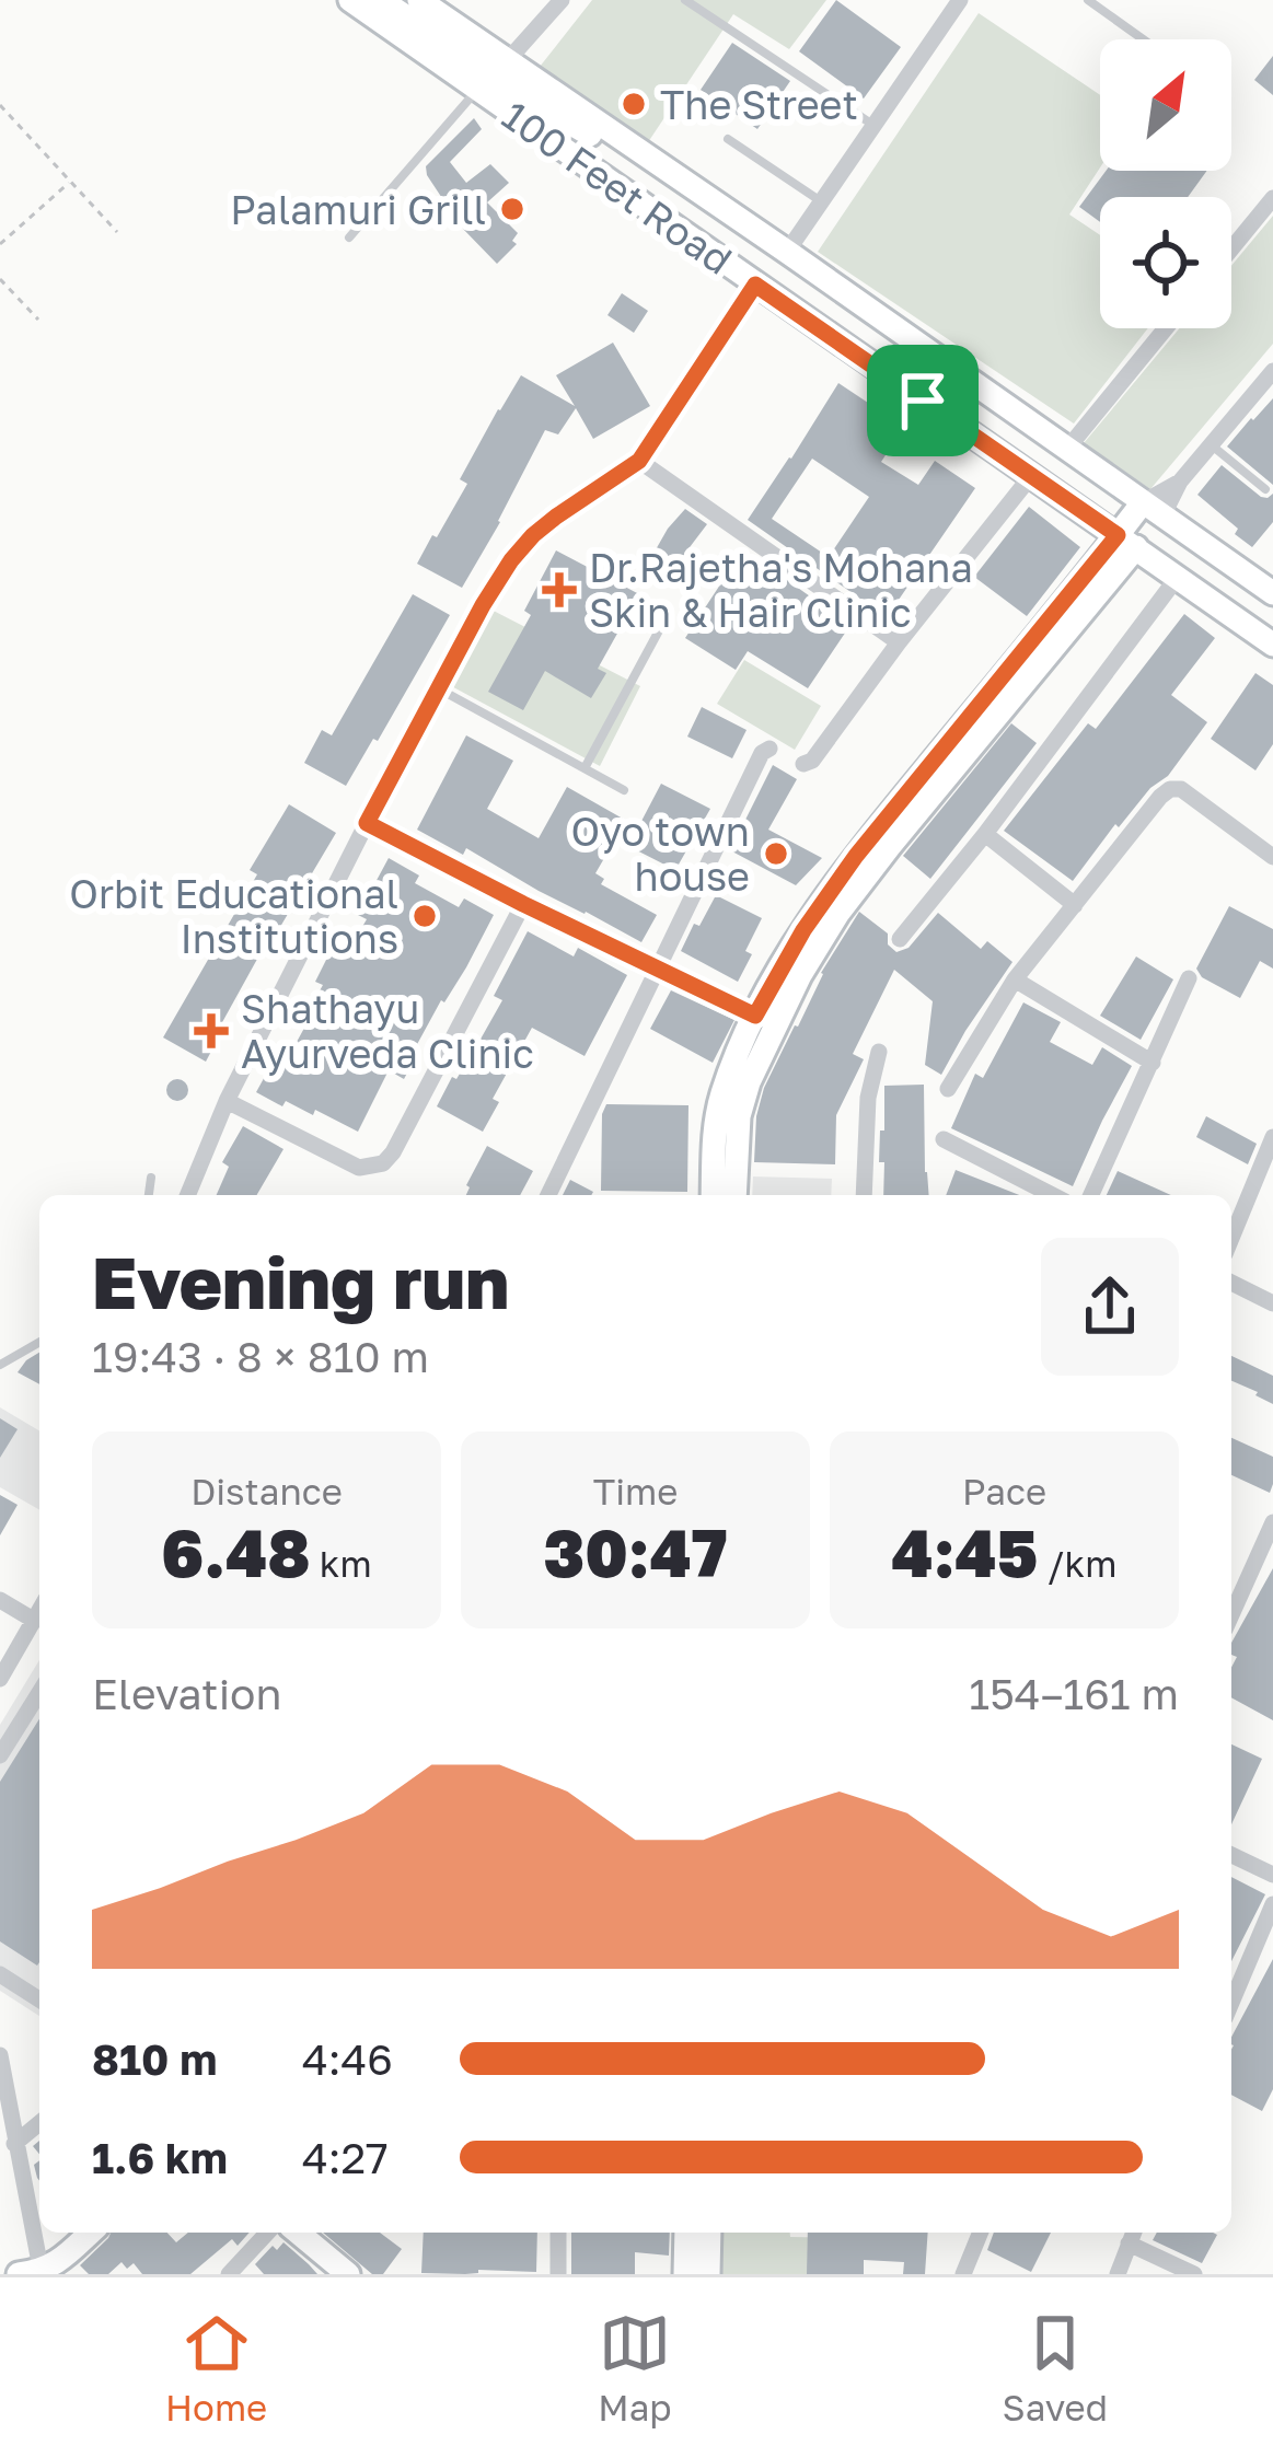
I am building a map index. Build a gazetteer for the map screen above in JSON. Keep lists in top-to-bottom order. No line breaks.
{"streets":{"main road":["100 Feet Road"]},"places":{"other":["The Street","Palamuri Grill","Oyo town house","Orbit Educational Institutions"],"health":["Dr.Rajetha's Mohana Skin & Hair Clinic","Shathayu Ayurveda Clinic"]},"north":"top right","page":{"heading":["Evening run","19:43 · 8 × 810 m"],"stats":[["Distance","6.48 km"],["Time","30:47"],["Pace","4:45 /km"]],"chart":["Elevation","154–161 m"],"list":[{"name":"810 m","note":"4:46"},{"name":"1.6 km","note":"4:27"}],"tabs":["Home","Map","Saved"]}}
